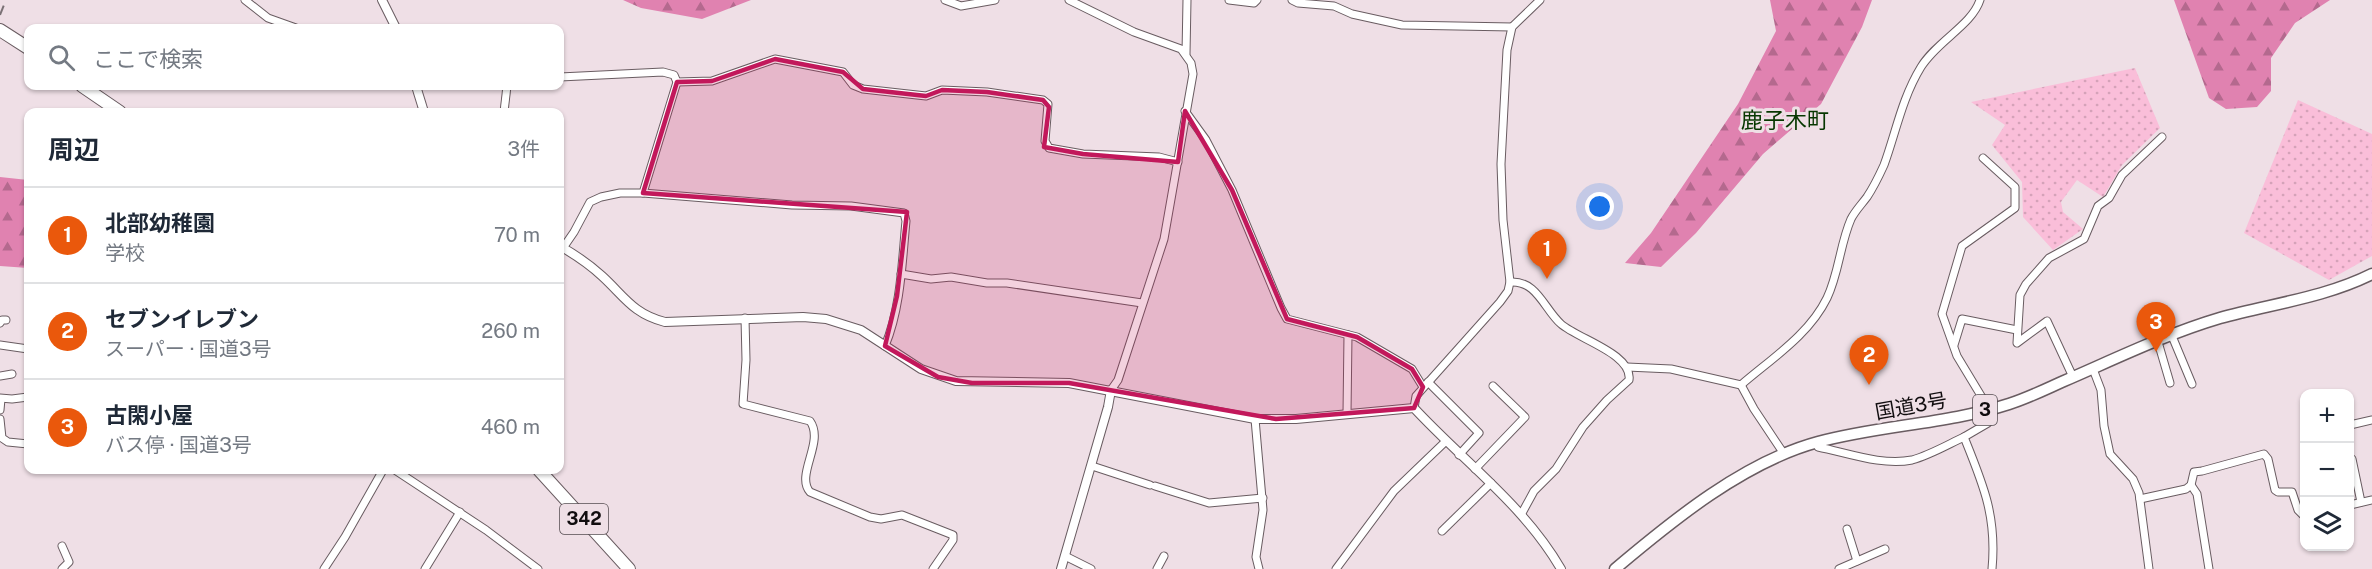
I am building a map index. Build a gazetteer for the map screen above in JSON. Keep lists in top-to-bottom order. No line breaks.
{"streets":{"highway":["国道3号","3","342"]},"districts":["鹿子木町"],"page":{"search":"ここで検索","heading":["周辺","3件"],"list":[{"mark":"1","name":"北部幼稚園","note":"学校","value":"70 m"},{"mark":"2","name":"セブンイレブン","note":"スーパー · 国道3号","value":"260 m"},{"mark":"3","name":"古閑小屋","note":"バス停 · 国道3号","value":"460 m"}],"pins":["1","3","2"],"map_buttons":["+","−"]}}
